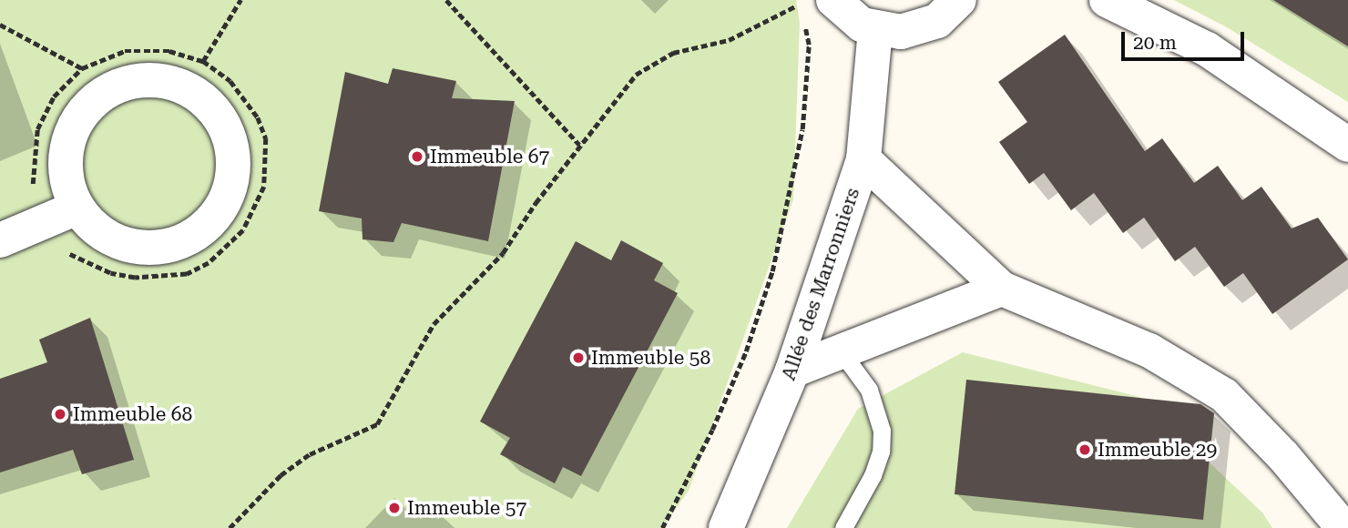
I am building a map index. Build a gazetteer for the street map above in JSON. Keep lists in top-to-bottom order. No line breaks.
{"streets":{"street":["Allée des Marronniers"]},"places":["Immeuble 67","Immeuble 58","Immeuble 68","Immeuble 29","Immeuble 57"],"scale_bar":"20 m"}
